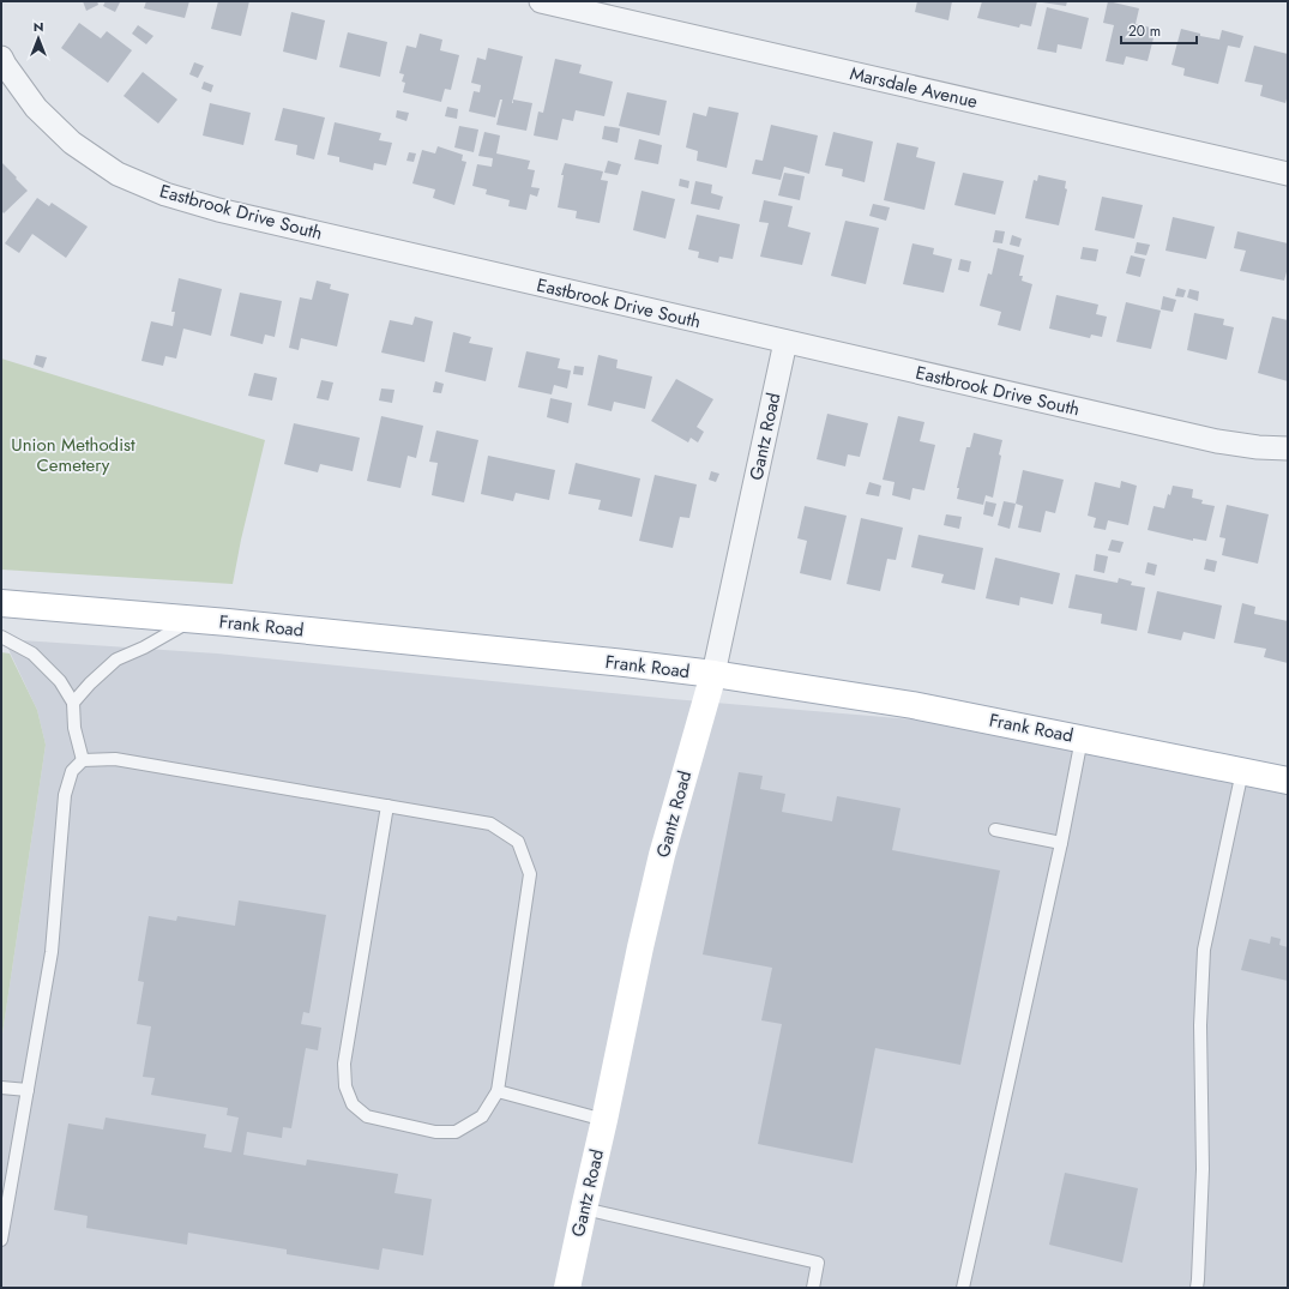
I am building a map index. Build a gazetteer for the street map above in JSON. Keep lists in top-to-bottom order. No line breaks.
{"streets":{"main road":["Gantz Road","Frank Road"],"street":["Marsdale Avenue","Eastbrook Drive South"]},"crossings":[["Eastbrook Drive South","Gantz Road"],["Gantz Road","Frank Road"]],"parks":["Union Methodist Cemetery"],"scale_bar":"20 m","north":"top"}
